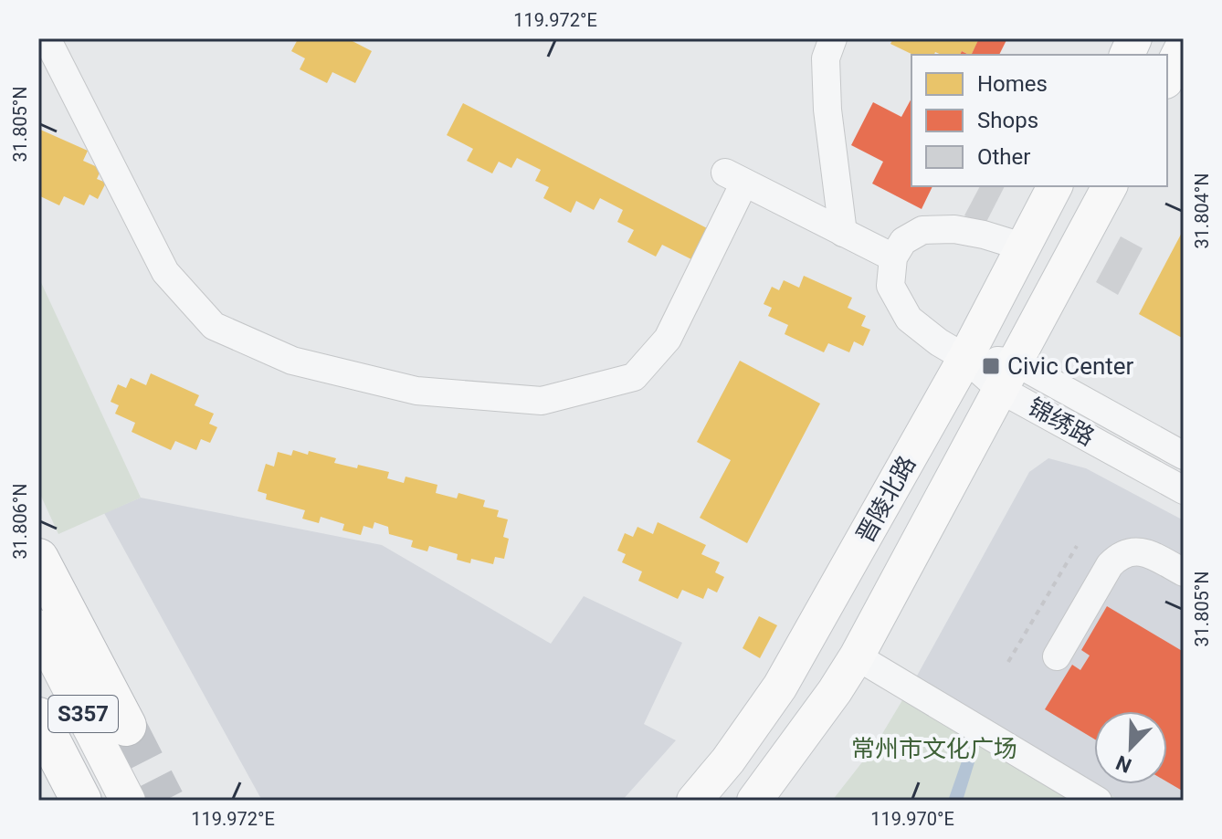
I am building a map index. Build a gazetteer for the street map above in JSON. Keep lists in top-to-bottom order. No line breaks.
{"streets":{"main road":["晋陵北路","S357"],"street":["锦绣路"]},"crossings":[["锦绣路","晋陵北路"]],"parks":["常州市文化广场"],"places":{"transit":["Civic Center"]},"legend":["Homes","Shops","Other"],"north":"bottom left","coordinates":["119.972°E","31.805°N","31.804°N","31.806°N","119.970°E"]}
